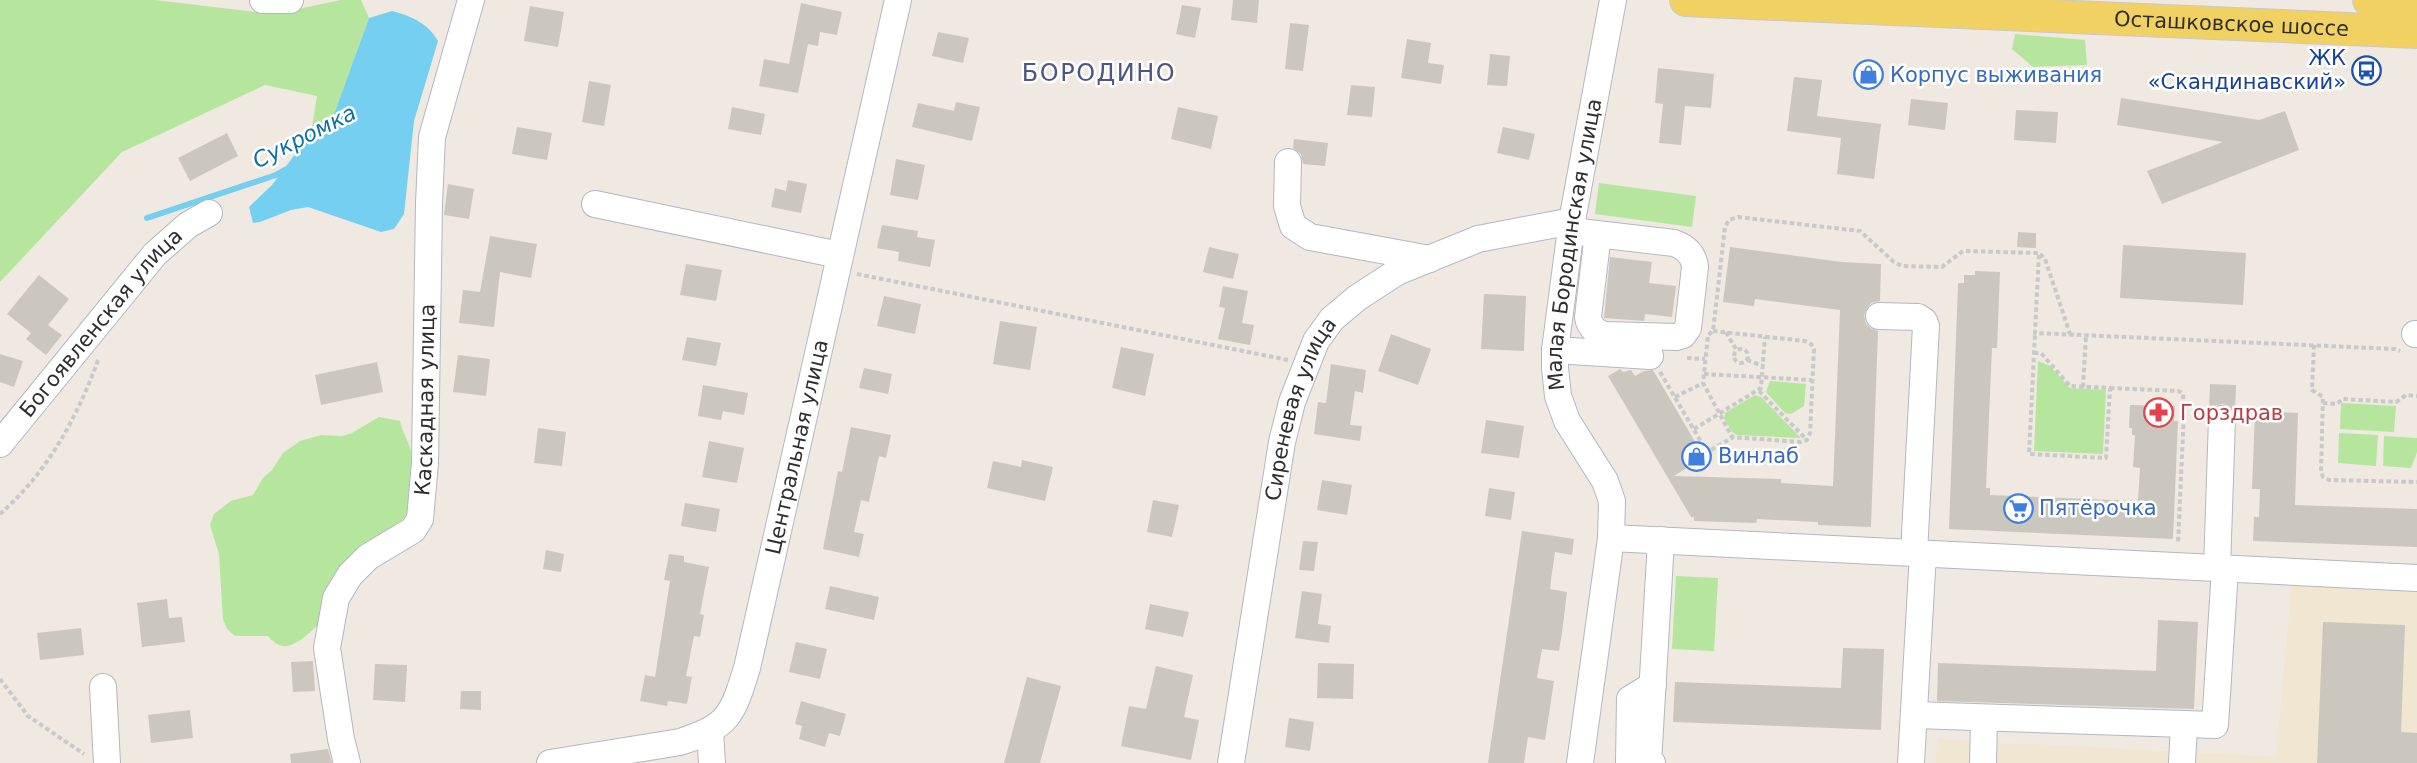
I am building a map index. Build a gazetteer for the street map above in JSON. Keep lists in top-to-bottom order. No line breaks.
{"streets":{"main road":["Осташковское шоссе"],"street":["Малая Бородинская улица","Богоявленская улица","Каскадная улица","Сиреневая улица","Центральная улица"]},"crossings":[["Малая Бородинская улица","Сиреневая улица"]],"districts":["БОРОДИНО"],"water":["Сукромка"],"places":{"bus stop":["ЖК «Скандинавский»"],"shop":["Корпус выживания","Винлаб"],"pharmacy":["Горздрав"],"supermarket":["Пятёрочка"]}}
